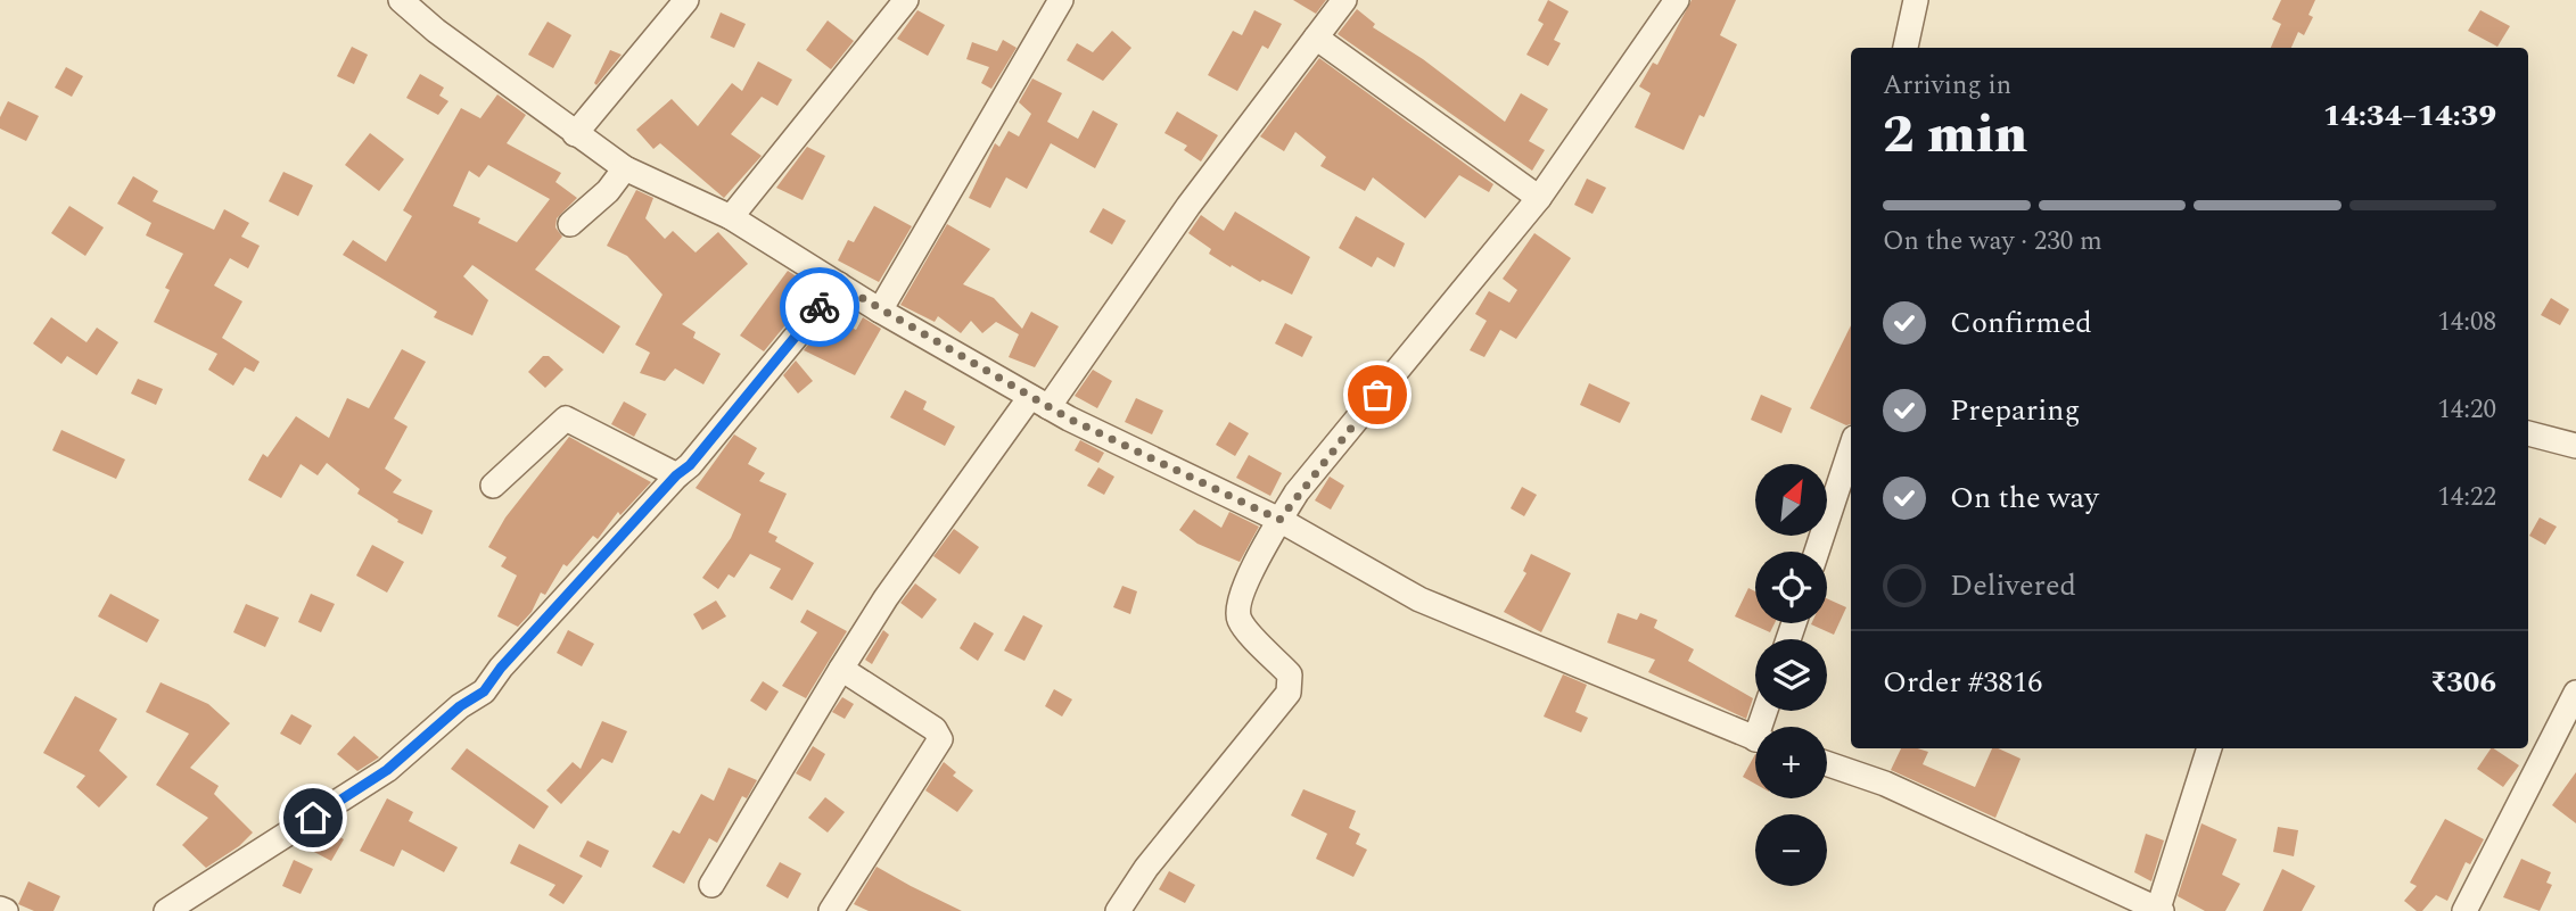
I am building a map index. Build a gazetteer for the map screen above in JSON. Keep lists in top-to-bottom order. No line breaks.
{"north":"top right","page":{"heading":["2 min","Arriving in","14:34–14:39"],"panel":["Order #3816","₹306"],"bar":"On the way · 230 m","list":[["Confirmed","14:08"],["Preparing","14:20"],["On the way","14:22"],"Delivered"],"map_buttons":["+","−"]}}
